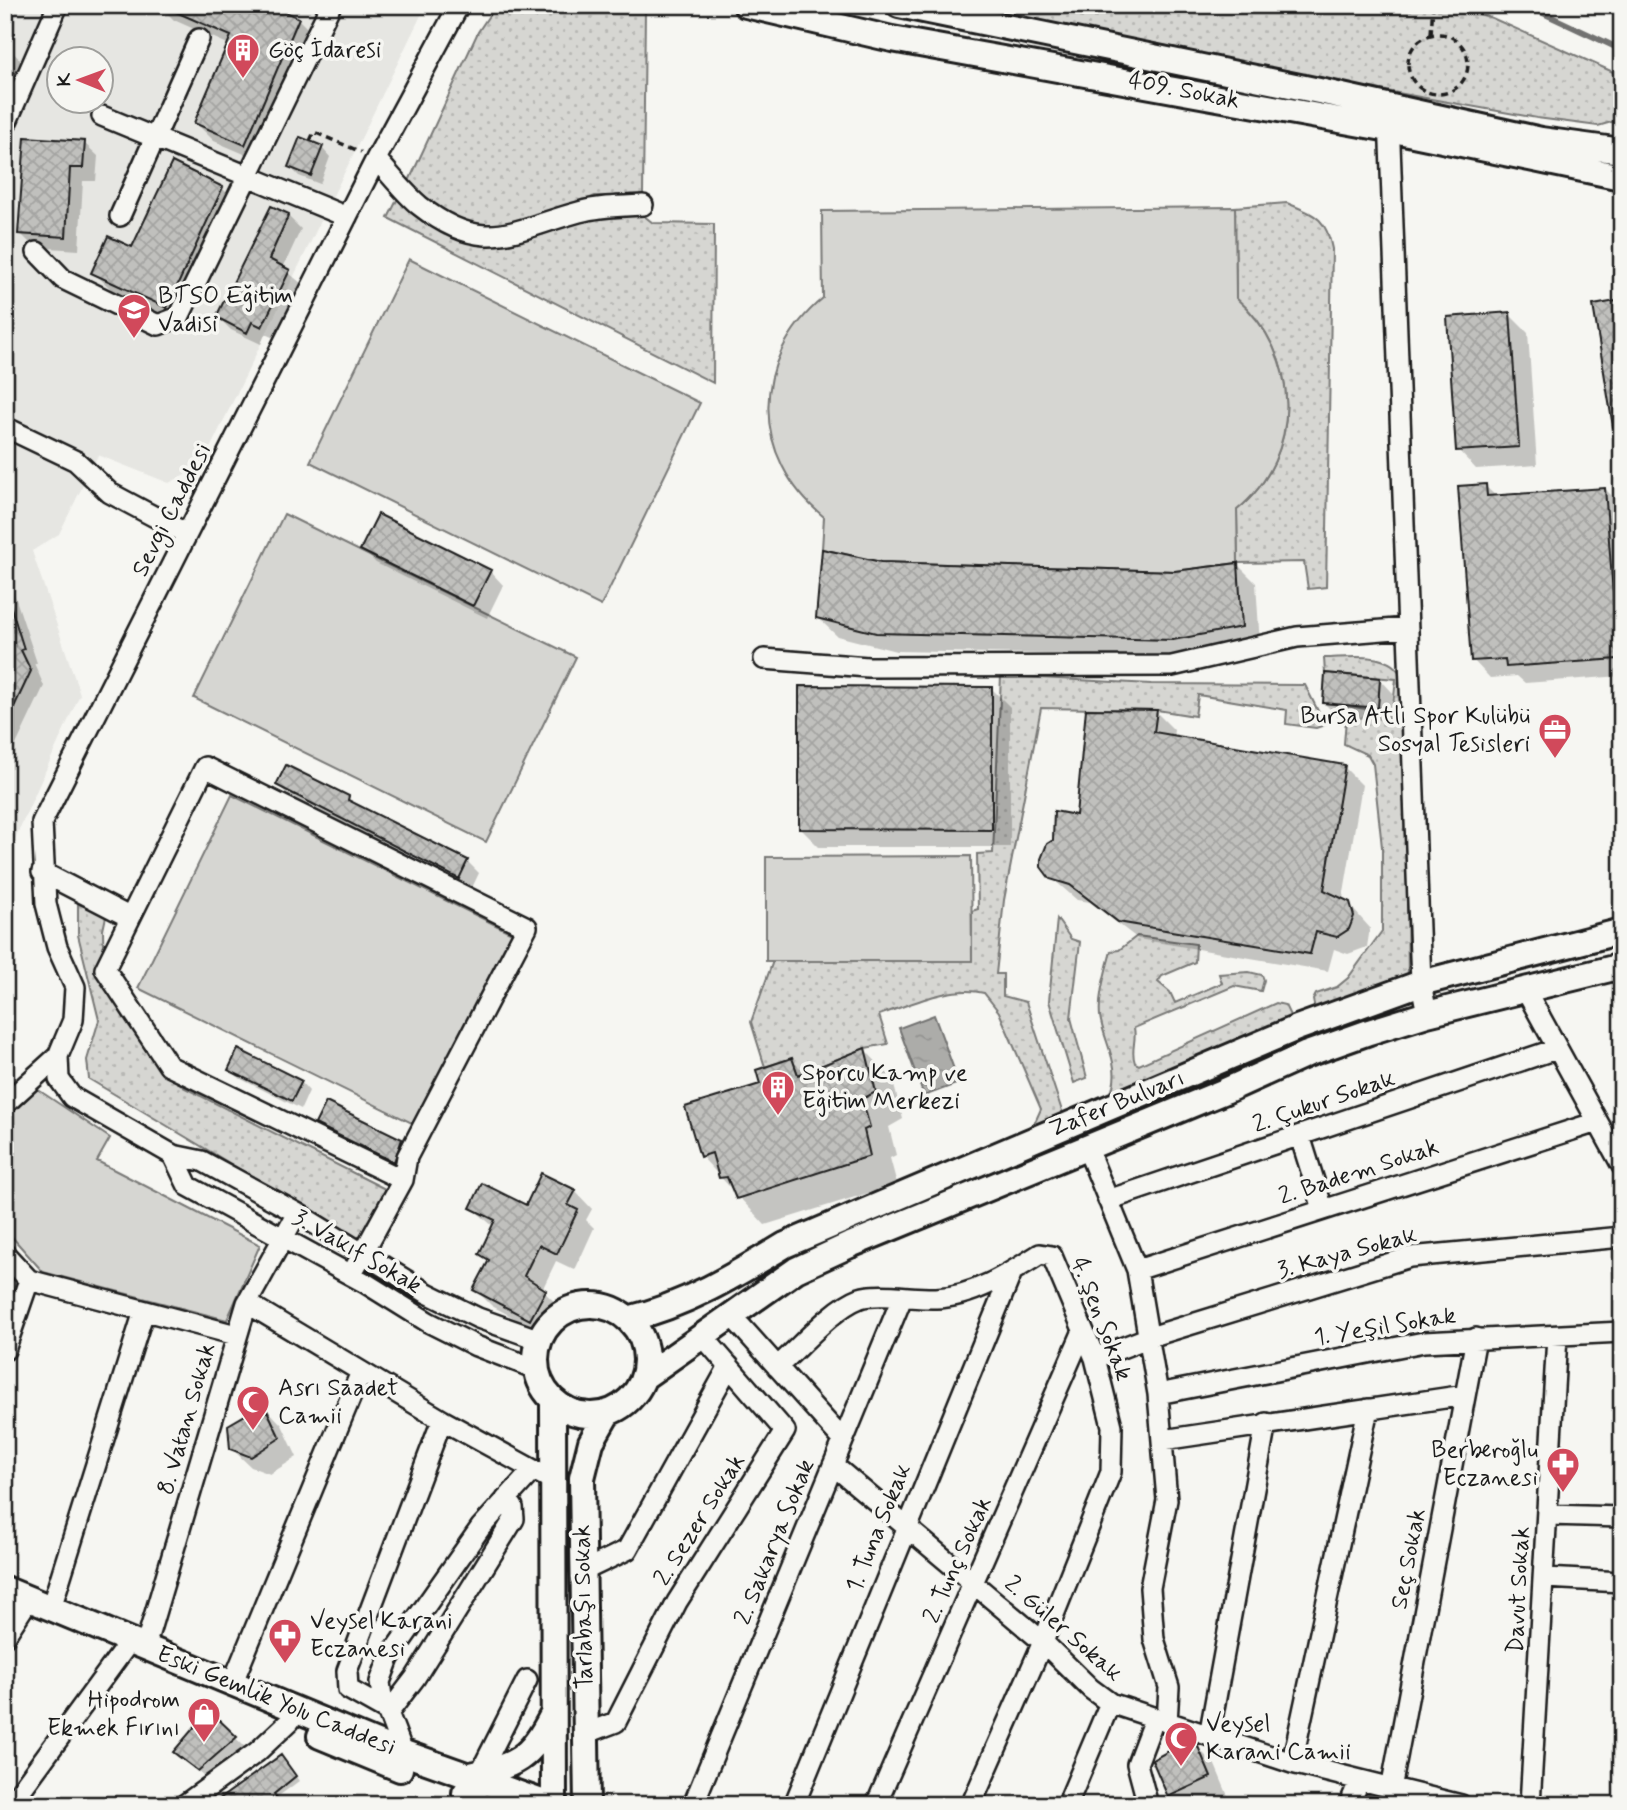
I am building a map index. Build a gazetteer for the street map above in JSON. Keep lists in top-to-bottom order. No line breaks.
{"streets":{"main road":["409. Sokak","Zafer Bulvarı","Tarlabaşı Sokak","Eski Gemlik Yolu Caddesi"],"street":["Sevgi Caddesi","2. Çukur Sokak","2. Badem Sokak","3. Vakıf Sokak","3. Kaya Sokak","4. Şen Sokak","1. Yeşil Sokak","8. Vatan Sokak","2. Sezer Sokak","1. Tuna Sokak","2. Sakarya Sokak","Seç Sokak","2. Tunç Sokak","Davut Sokak","2. Güler Sokak"]},"crossings":[["Zafer Bulvarı","3. Vakıf Sokak"],["Zafer Bulvarı","2. Sezer Sokak"],["Zafer Bulvarı","Tarlabaşı Sokak"],["3. Vakıf Sokak","8. Vatan Sokak"],["3. Vakıf Sokak","Tarlabaşı Sokak"],["3. Kaya Sokak","4. Şen Sokak"],["4. Şen Sokak","1. Tuna Sokak"],["4. Şen Sokak","2. Sakarya Sokak"],["4. Şen Sokak","2. Tunç Sokak"],["4. Şen Sokak","2. Güler Sokak"],["1. Yeşil Sokak","Seç Sokak"],["1. Yeşil Sokak","Davut Sokak"],["8. Vatan Sokak","Eski Gemlik Yolu Caddesi"],["2. Sezer Sokak","Tarlabaşı Sokak"],["1. Tuna Sokak","2. Güler Sokak"],["2. Sakarya Sokak","2. Güler Sokak"],["Seç Sokak","2. Güler Sokak"],["2. Tunç Sokak","2. Güler Sokak"]],"places":{"building":["Göç İdaresi","Sporcu Kamp ve Eğitim Merkezi"],"school or university":["BTSO Eğitim Vadisi"],"office":["Bursa Atlı Spor Kulübü Sosyal Tesisleri"],"mosque":["Asrı Saadet Camii","Veysel Karani Camii"],"pharmacy":["Berberoğlu Eczanesi","Veysel Karani Eczanesi"],"shop":["Hipodrom Ekmek Fırını"]},"north":"left"}
